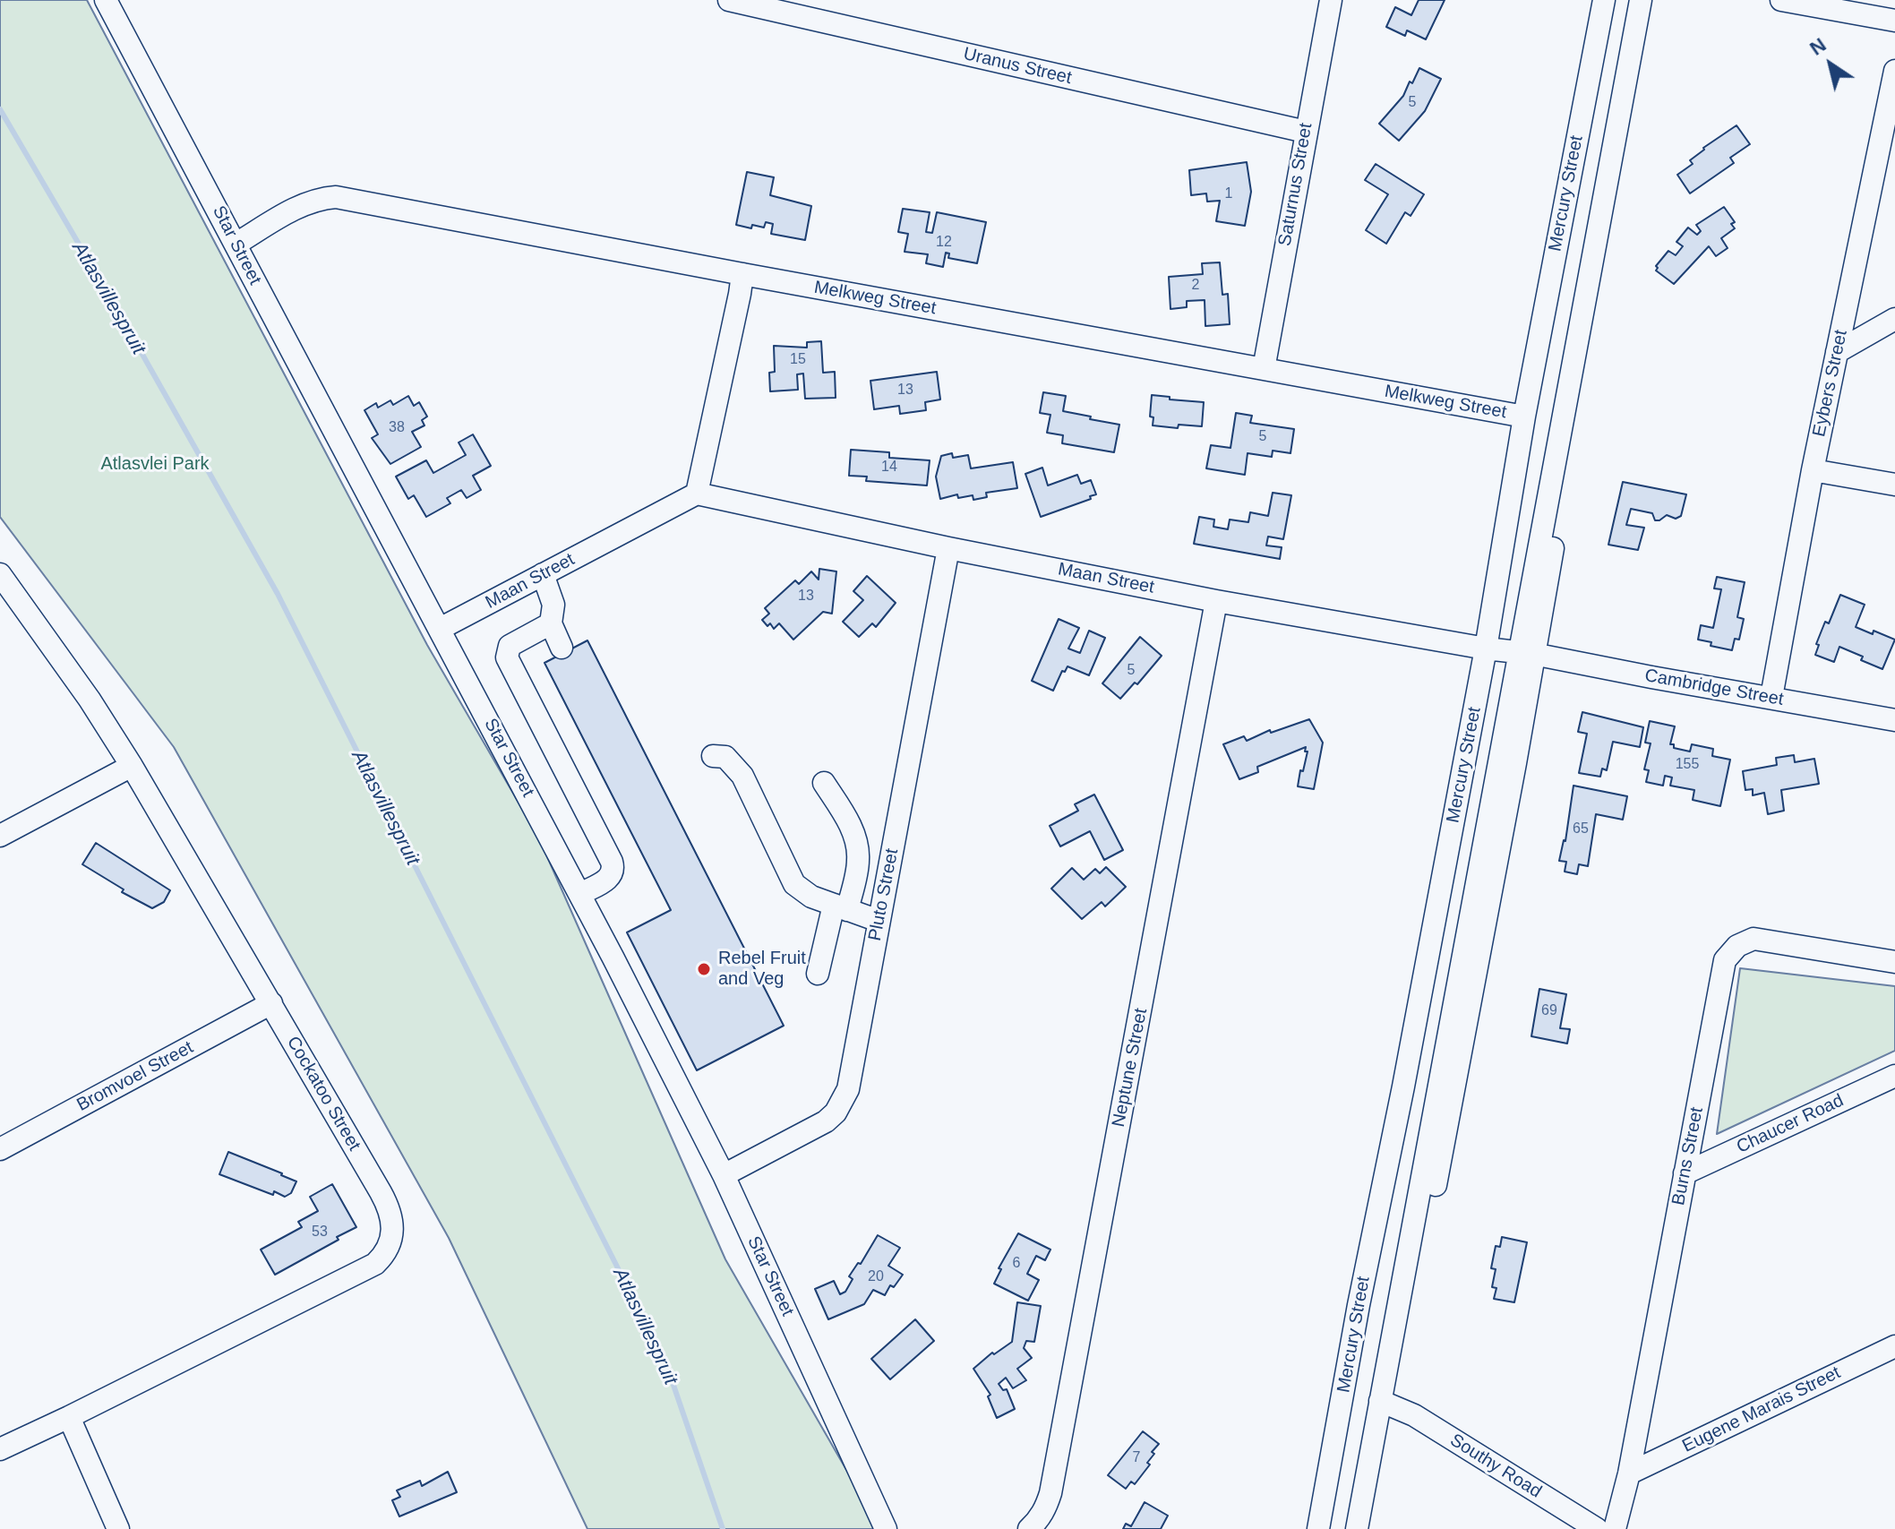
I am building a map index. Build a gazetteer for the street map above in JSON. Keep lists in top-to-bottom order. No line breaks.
{"streets":{"street":["Uranus Street","Saturnus Street","Mercury Street","Star Street","Melkweg Street","Eybers Street","Maan Street","Cambridge Street","Pluto Street","Neptune Street","Bromvoel Street","Cockatoo Street","Chaucer Road","Burns Street","Eugene Marais Street","Southy Road"]},"crossings":[["Uranus Street","Saturnus Street"],["Saturnus Street","Melkweg Street"],["Mercury Street","Melkweg Street"],["Mercury Street","Maan Street"],["Mercury Street","Cambridge Street"],["Mercury Street","Southy Road"],["Star Street","Melkweg Street"],["Star Street","Maan Street"],["Star Street","Pluto Street"],["Eybers Street","Cambridge Street"],["Maan Street","Cambridge Street"],["Maan Street","Pluto Street"],["Maan Street","Neptune Street"],["Bromvoel Street","Cockatoo Street"],["Chaucer Road","Burns Street"],["Burns Street","Eugene Marais Street"]],"water":["Atlasvillespruit"],"parks":["Atlasvlei Park"],"places":["Rebel Fruit and Veg"],"house_numbers":["5","1","12","2","15","13","38","5","14","13","5","155","65","69","53","6","20","7"],"north":"top left"}
